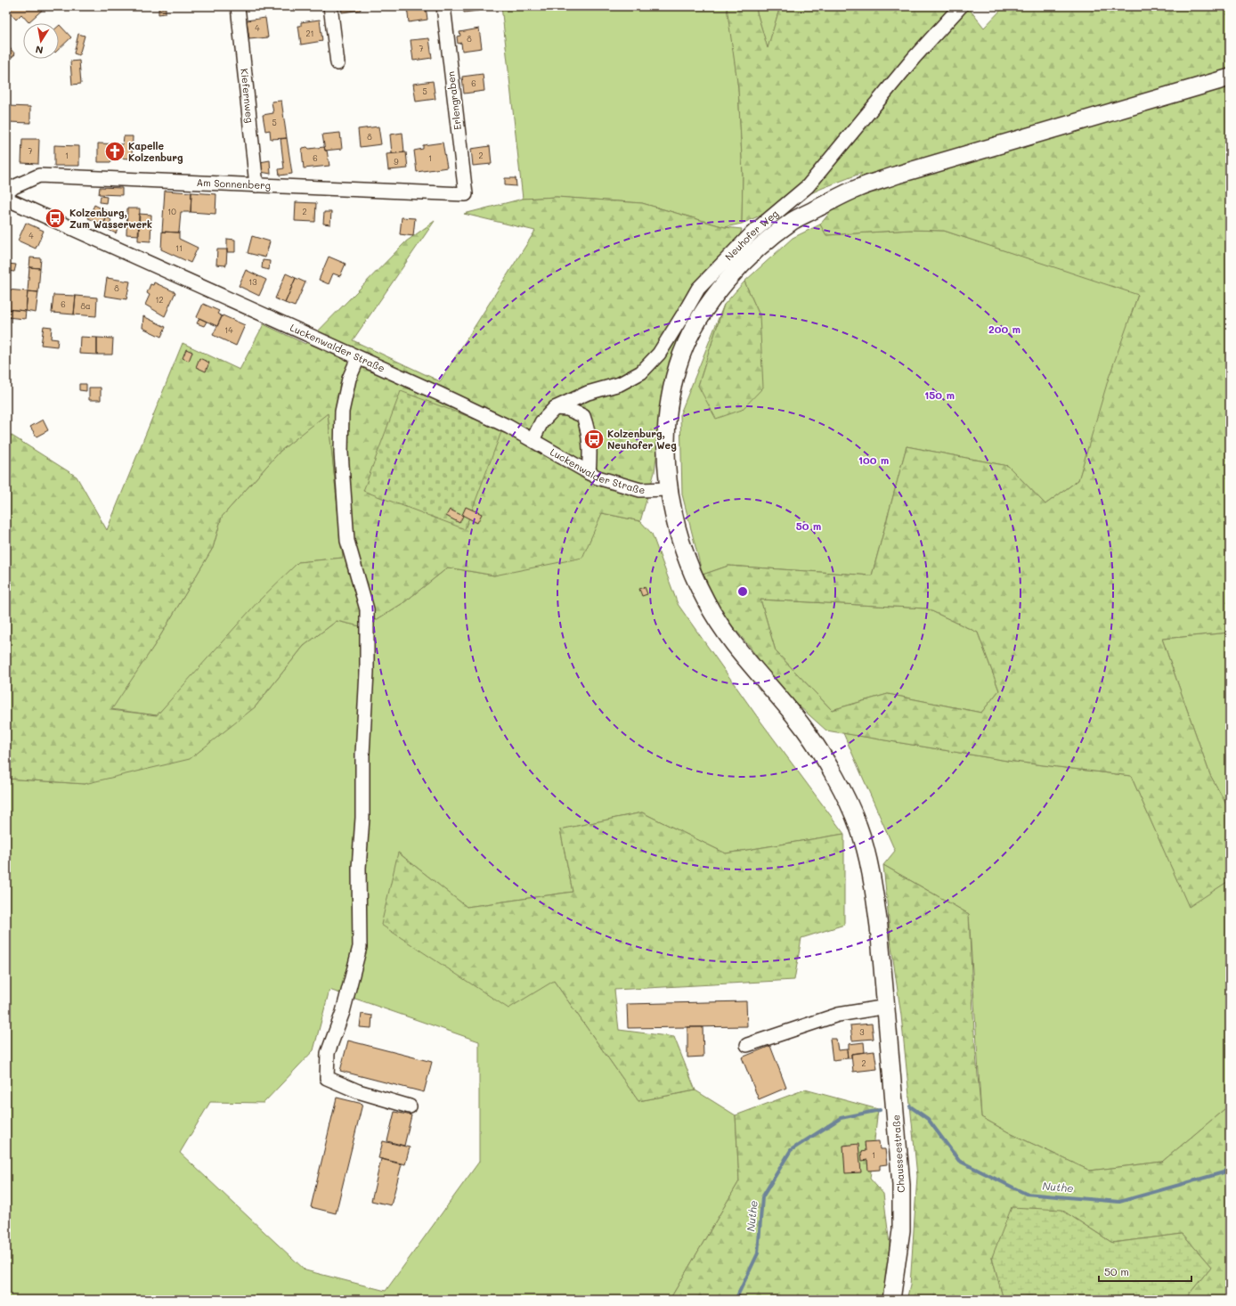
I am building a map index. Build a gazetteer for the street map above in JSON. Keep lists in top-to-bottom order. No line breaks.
{"streets":{"main road":["Chausseestraße"],"street":["Kiefernweg","Erlengraben","Am Sonnenberg","Neuhofer Weg","Luckenwalder Straße"]},"crossings":[["Kiefernweg","Am Sonnenberg"],["Erlengraben","Am Sonnenberg"],["Am Sonnenberg","Luckenwalder Straße"],["Neuhofer Weg","Luckenwalder Straße"],["Luckenwalder Straße","Chausseestraße"]],"water":["Nuthe"],"places":{"church":["Kapelle Kolzenburg"],"bus stop":["Kolzenburg, Zum Wasserwerk","Kolzenburg, Neuhofer Weg"]},"house_numbers":["4","21","8","7","6","5","5","8","7","1","2","6","1","9","10","2","4","11","13","8","12","6","8a","14","3","2","1"],"scale_bar":"50 m","north":"bottom","rings":["200 m","150 m","100 m","50 m"]}
